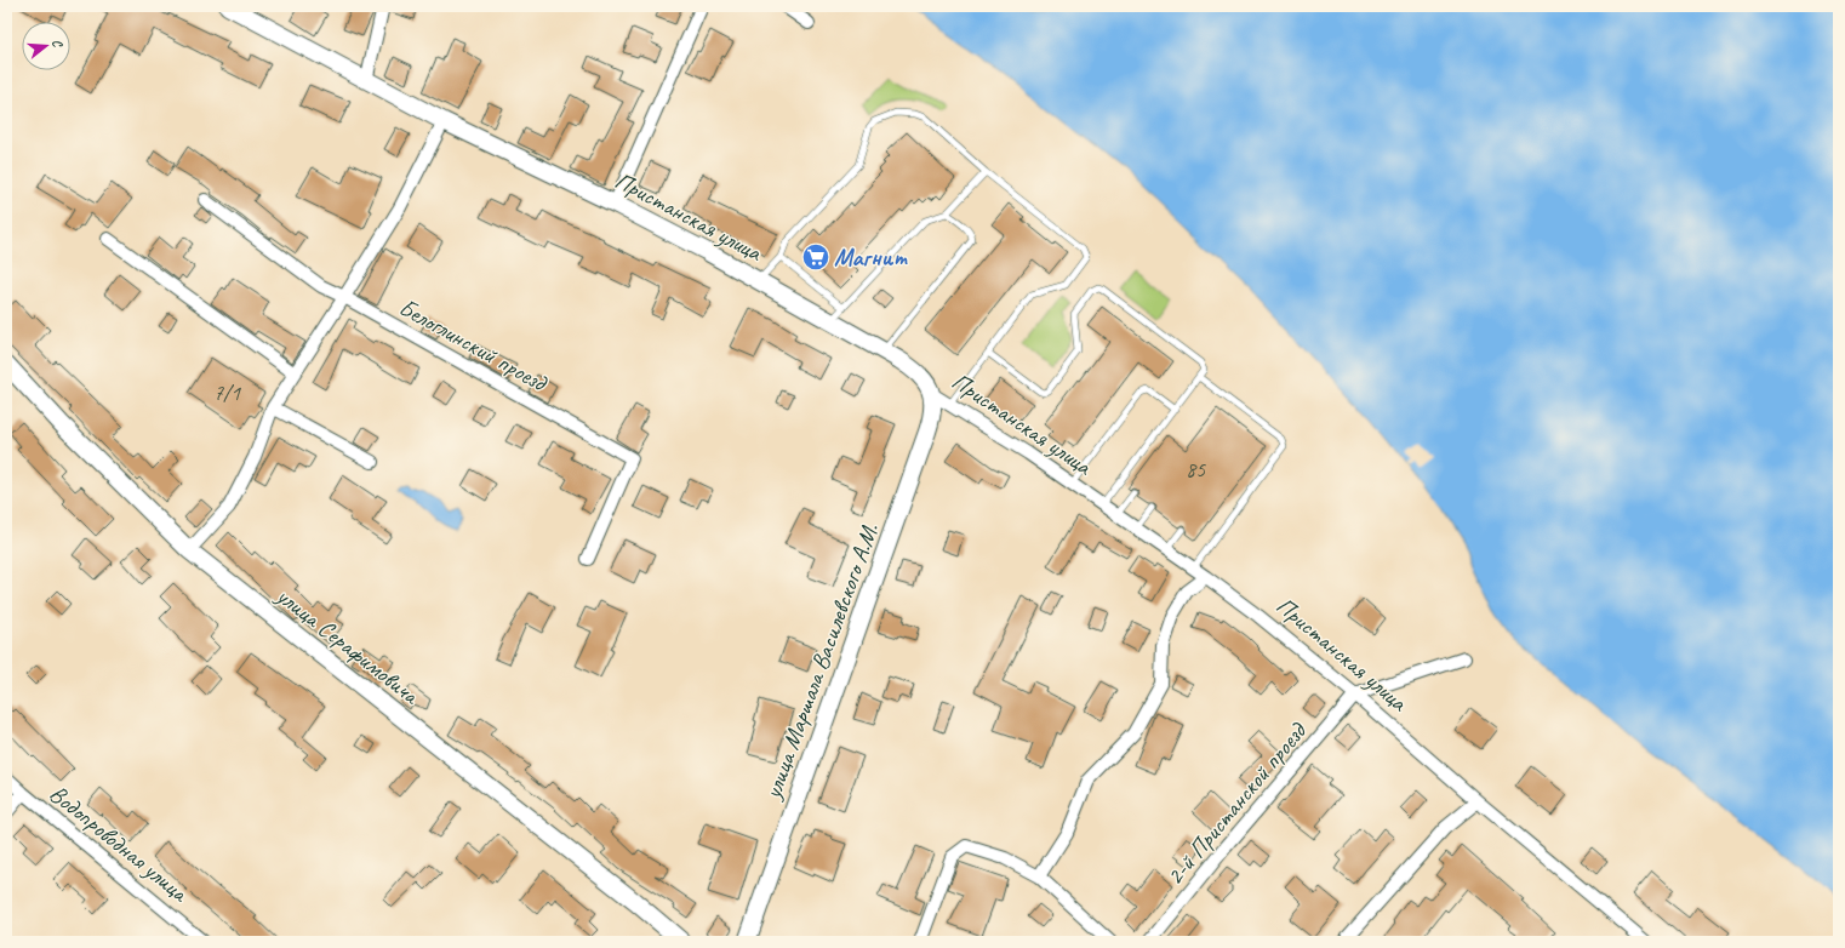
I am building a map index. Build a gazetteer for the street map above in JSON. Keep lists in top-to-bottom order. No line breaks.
{"streets":{"street":["Пристанская улица","Белоглинский проезд","улица Серафимовича","улица Маршала Василевского А.М.","2-й Пристанской проезд","Водопроводная улица"]},"crossings":[["Пристанская улица","улица Маршала Василевского А.М."],["Пристанская улица","2-й Пристанской проезд"]],"places":{"supermarket":["Магнит"]},"house_numbers":["7/1","85"],"north":"right"}
